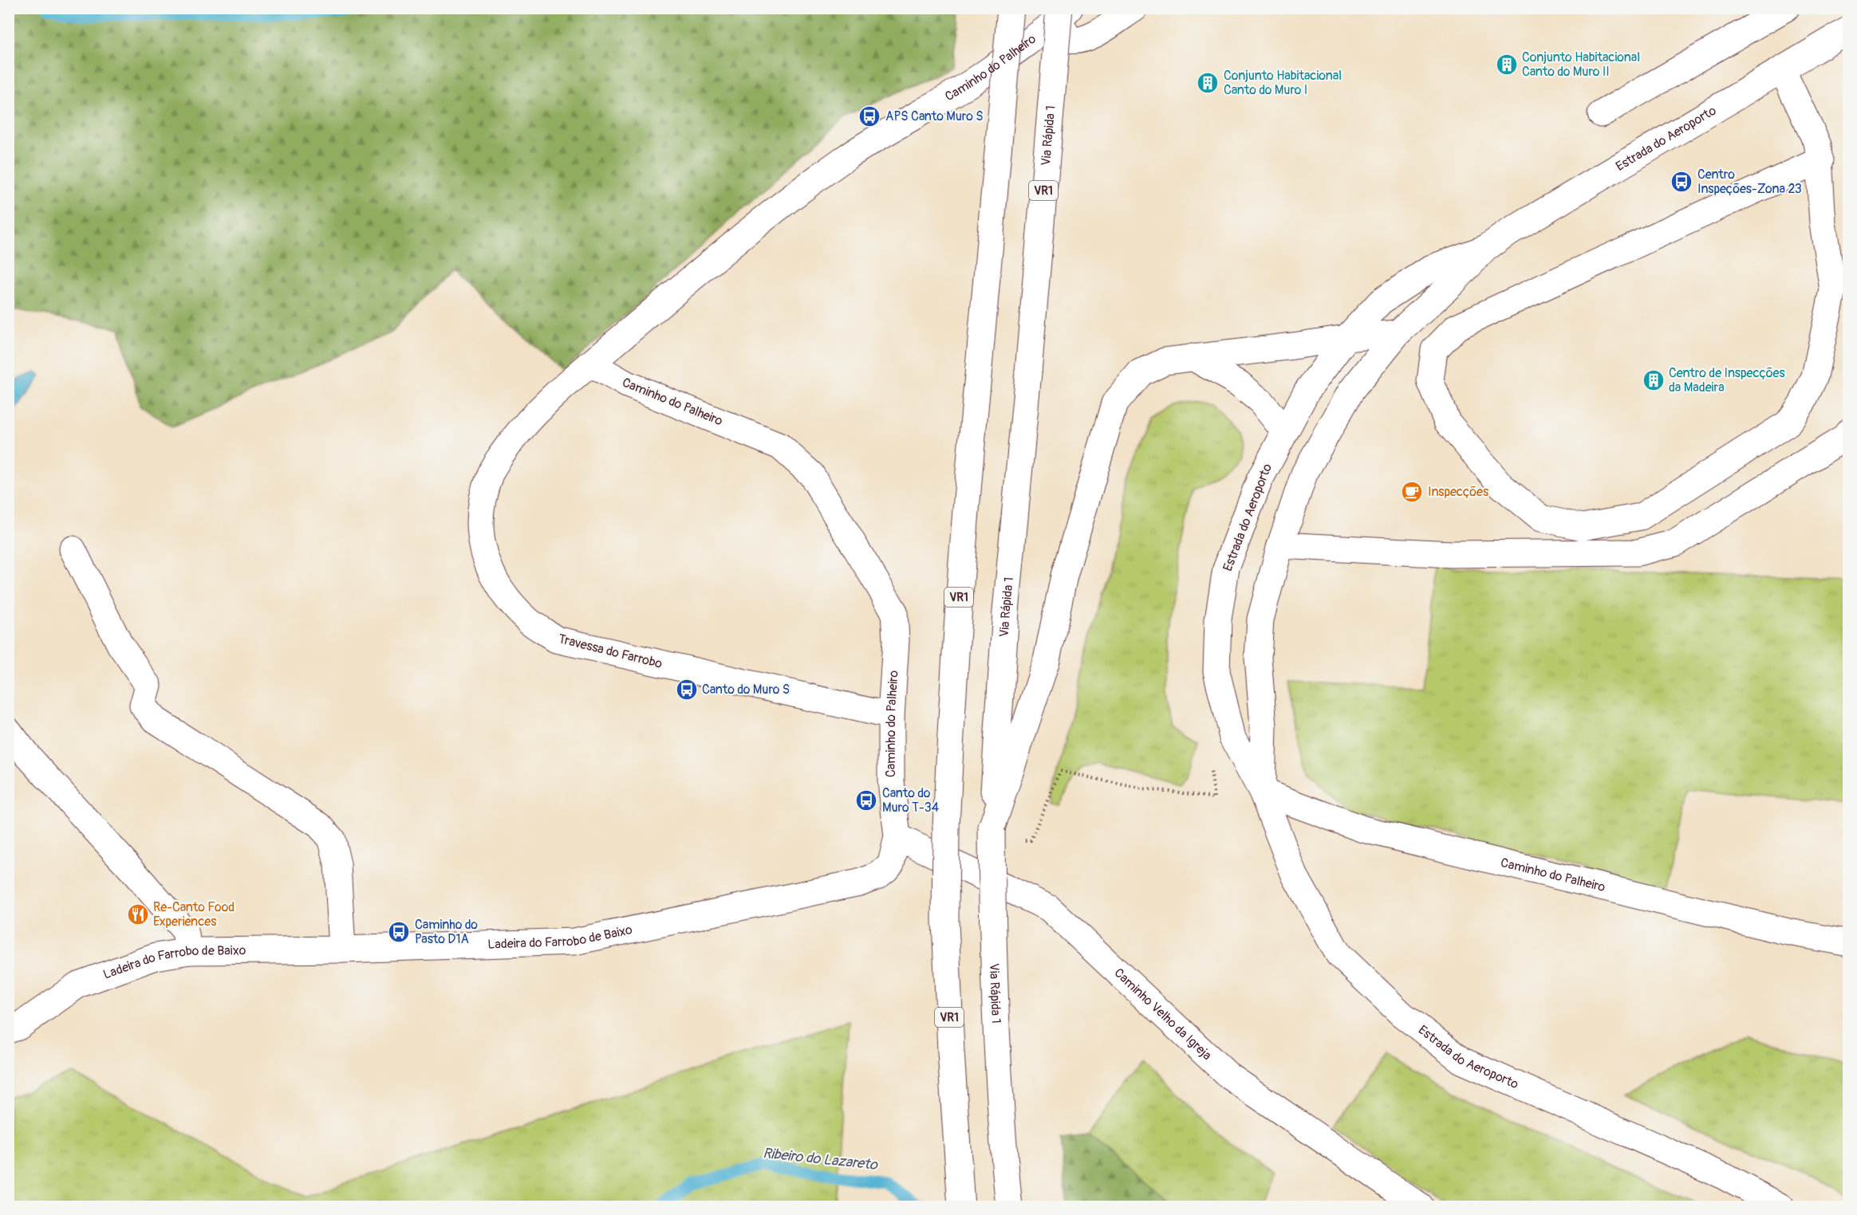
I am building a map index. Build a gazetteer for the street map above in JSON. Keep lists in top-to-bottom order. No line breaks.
{"streets":{"main road":["Caminho do Palheiro","Via Rápida 1","Estrada do Aeroporto","VR1","Travessa do Farrobo","Ladeira do Farrobo de Baixo","Caminho Velho da Igreja"]},"crossings":[["Caminho do Palheiro","Via Rápida 1"],["Caminho do Palheiro","Estrada do Aeroporto"],["Caminho do Palheiro","Travessa do Farrobo"],["Caminho do Palheiro","Ladeira do Farrobo de Baixo"],["Caminho do Palheiro","Caminho Velho da Igreja"],["Ladeira do Farrobo de Baixo","Caminho Velho da Igreja"]],"water":["Ribeiro do Lazareto"],"places":{"building":["Conjunto Habitacional Canto do Muro II","Conjunto Habitacional Canto do Muro I","Centro de Inspecções da Madeira"],"bus stop":["APS Canto Muro S","Centro Inspeções-Zona 23","Canto do Muro S","Canto do Muro T-34","Caminho do Pasto D1A"],"cafe":["Inspecções"],"restaurant":["Re-Canto Food Experiences"]}}
